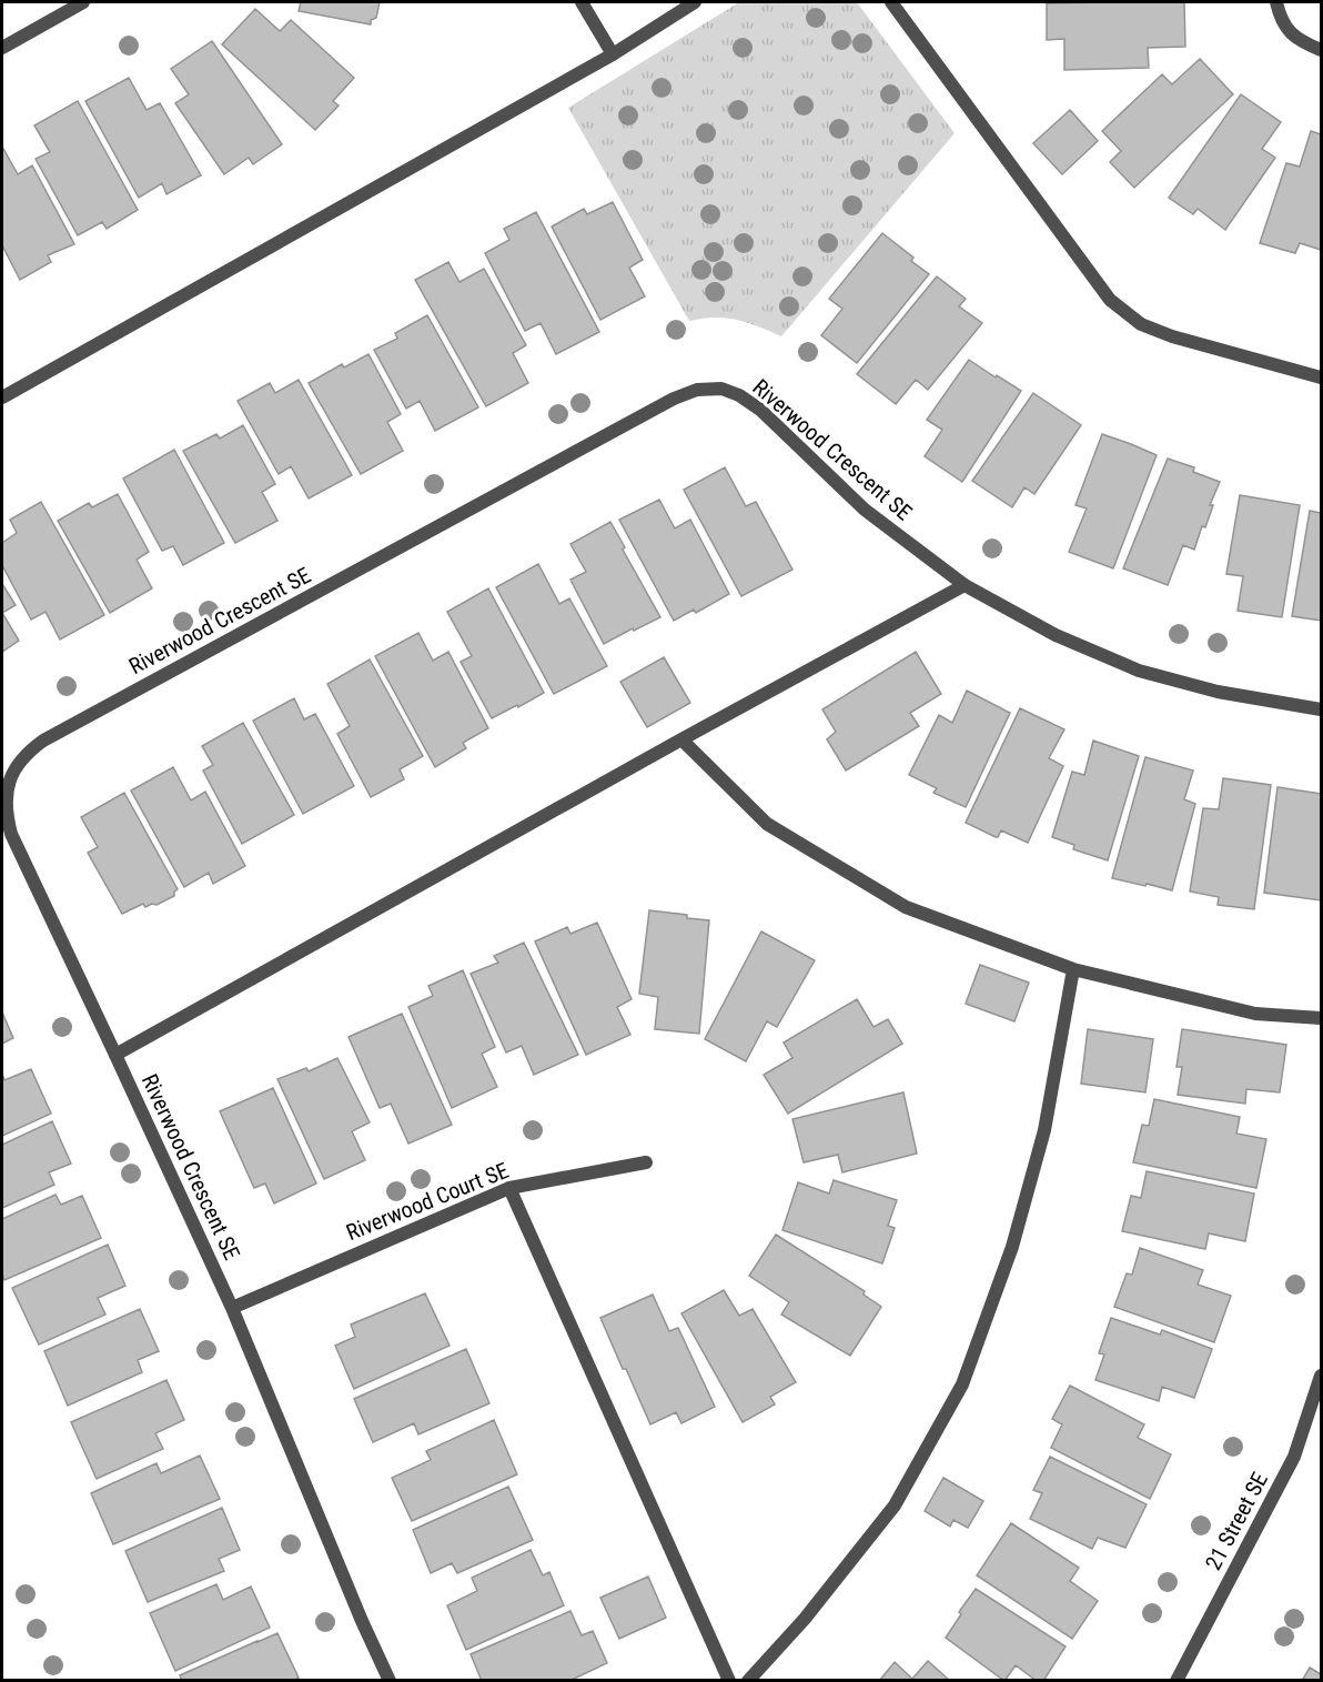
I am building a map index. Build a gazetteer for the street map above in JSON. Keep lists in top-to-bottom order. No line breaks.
{"streets":{"street":["Riverwood Crescent SE","Riverwood Court SE","21 Street SE"]},"crossings":[["Riverwood Crescent SE","Riverwood Court SE"]]}
